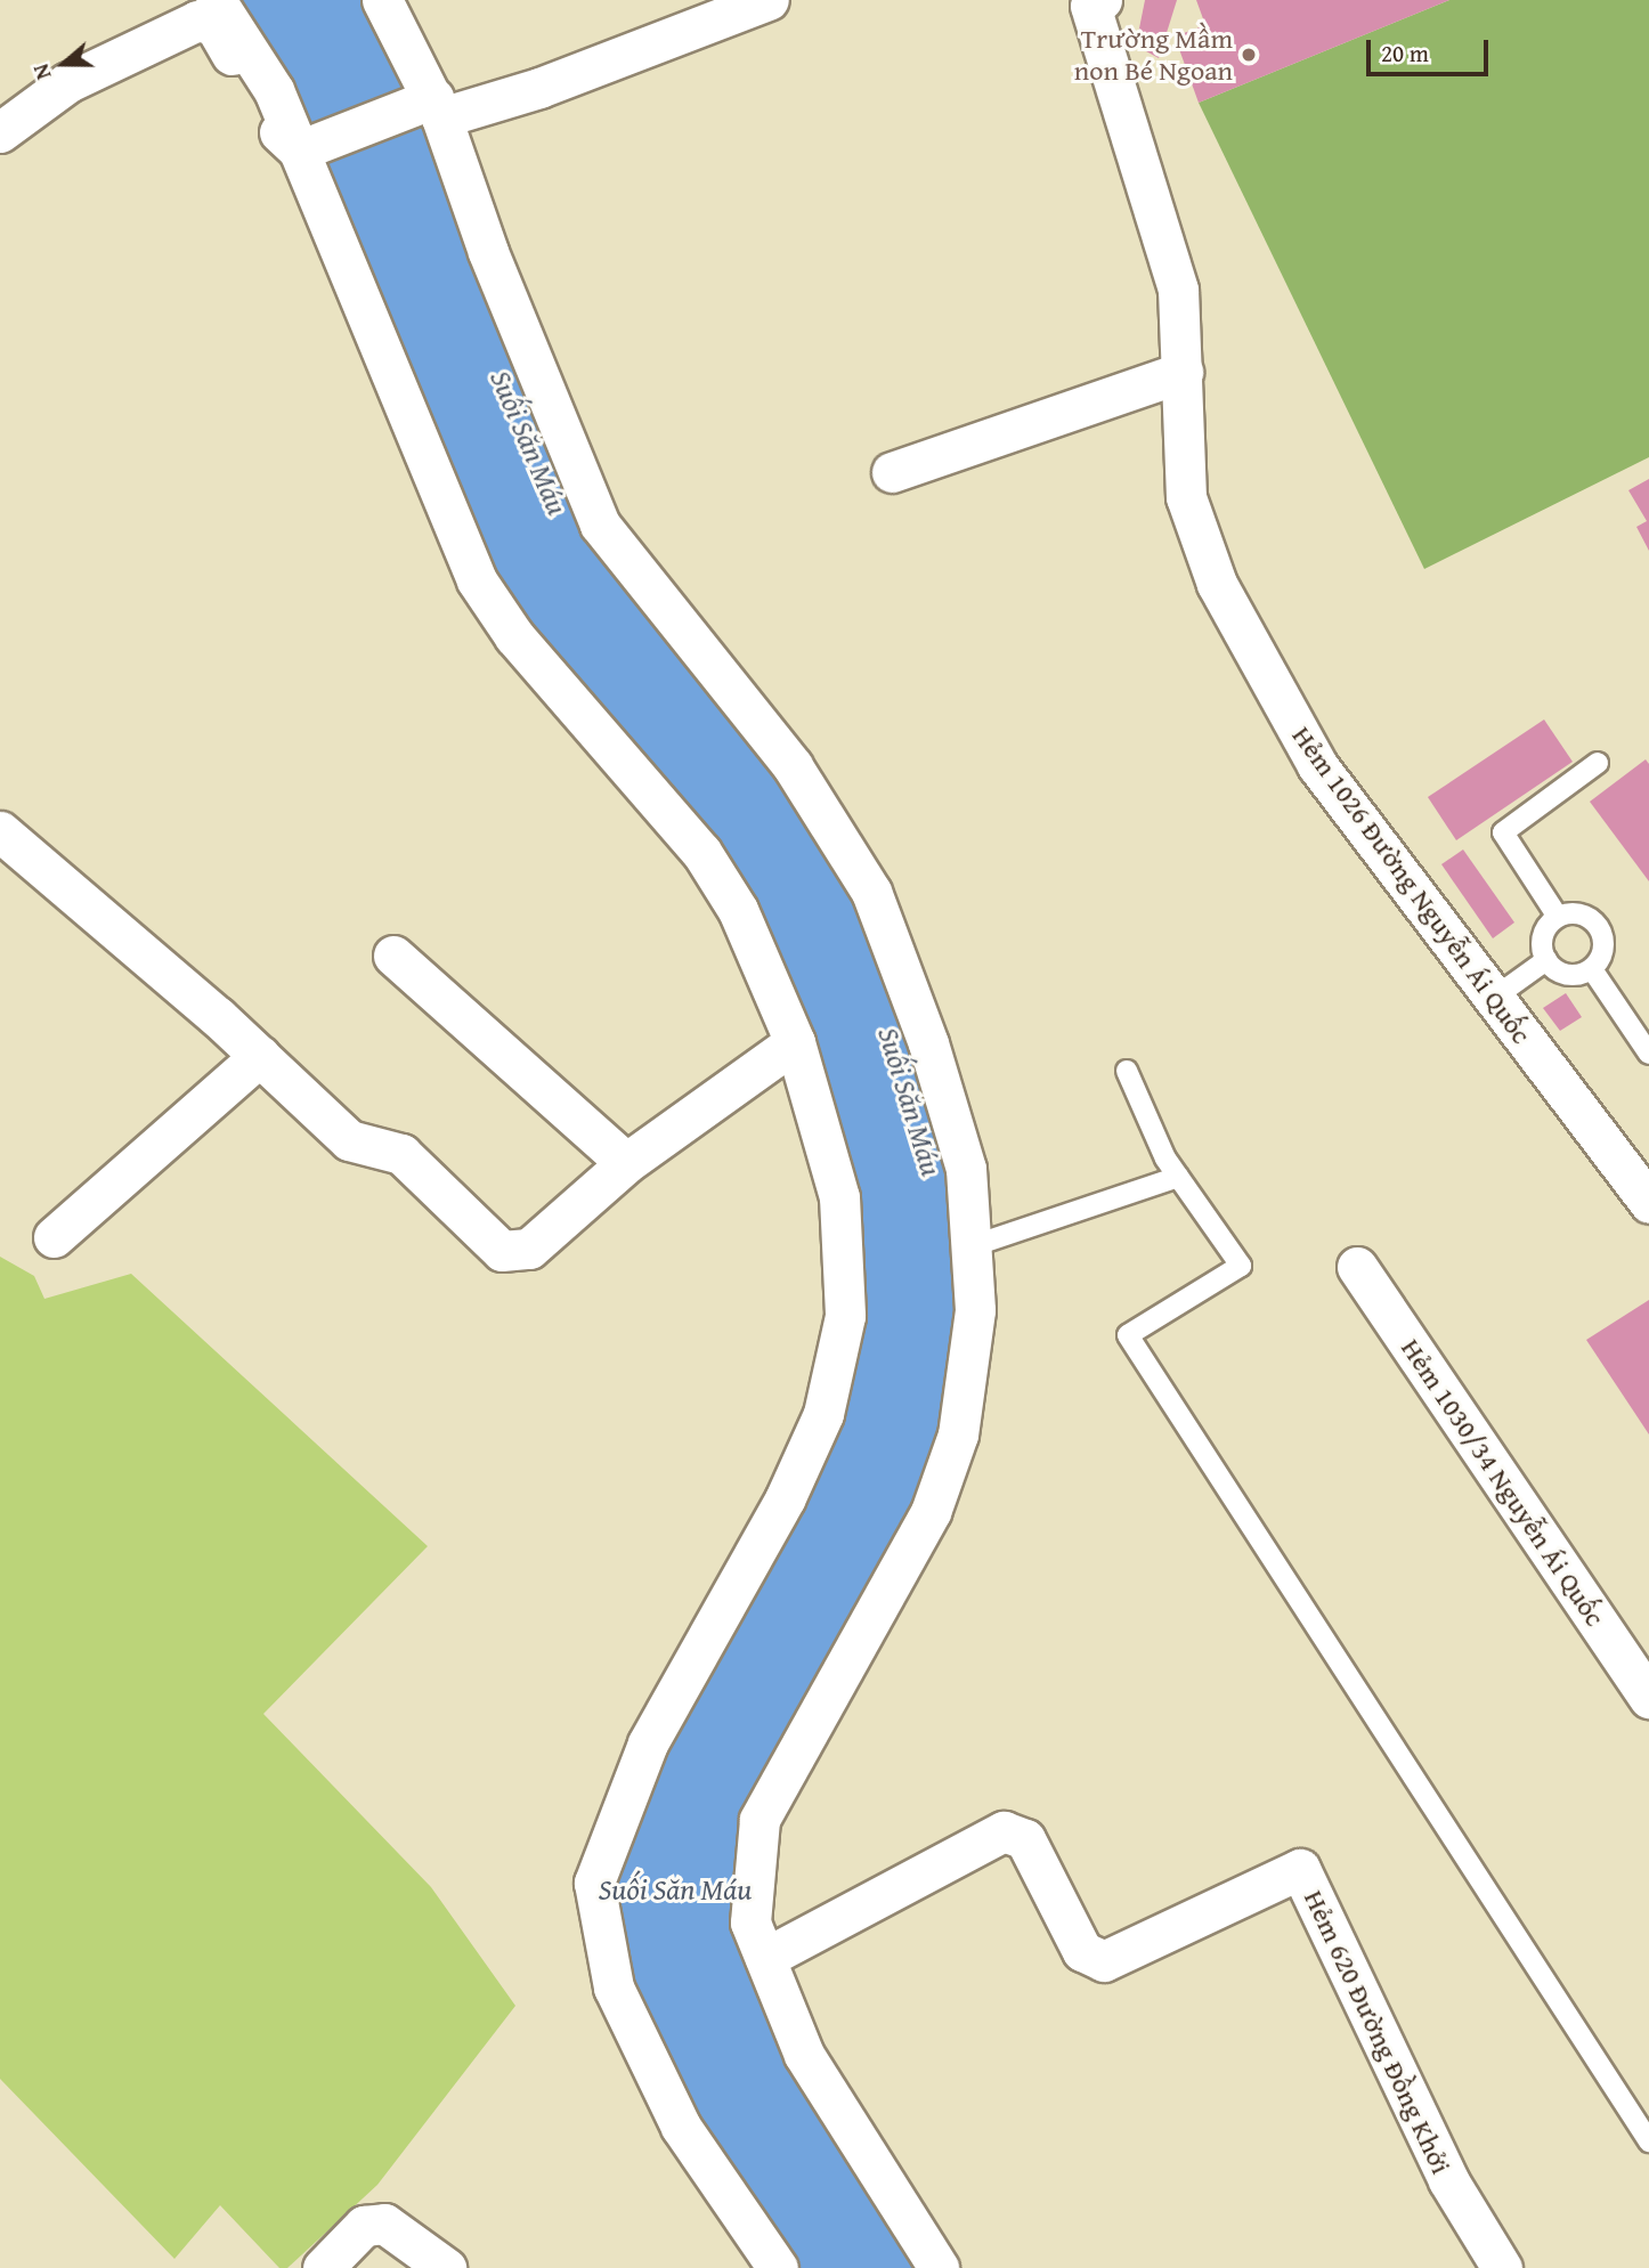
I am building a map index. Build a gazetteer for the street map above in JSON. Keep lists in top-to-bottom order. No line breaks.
{"streets":{"street":["Hẻm 1026 Đường Nguyễn Ái Quốc","Hẻm 1030/34 Nguyễn Ái Quốc","Hẻm 620 Đường Đồng Khởi"]},"water":["Suối Săn Máu"],"places":["Trường Mầm non Bé Ngoan"],"scale_bar":"20 m","north":"left"}
